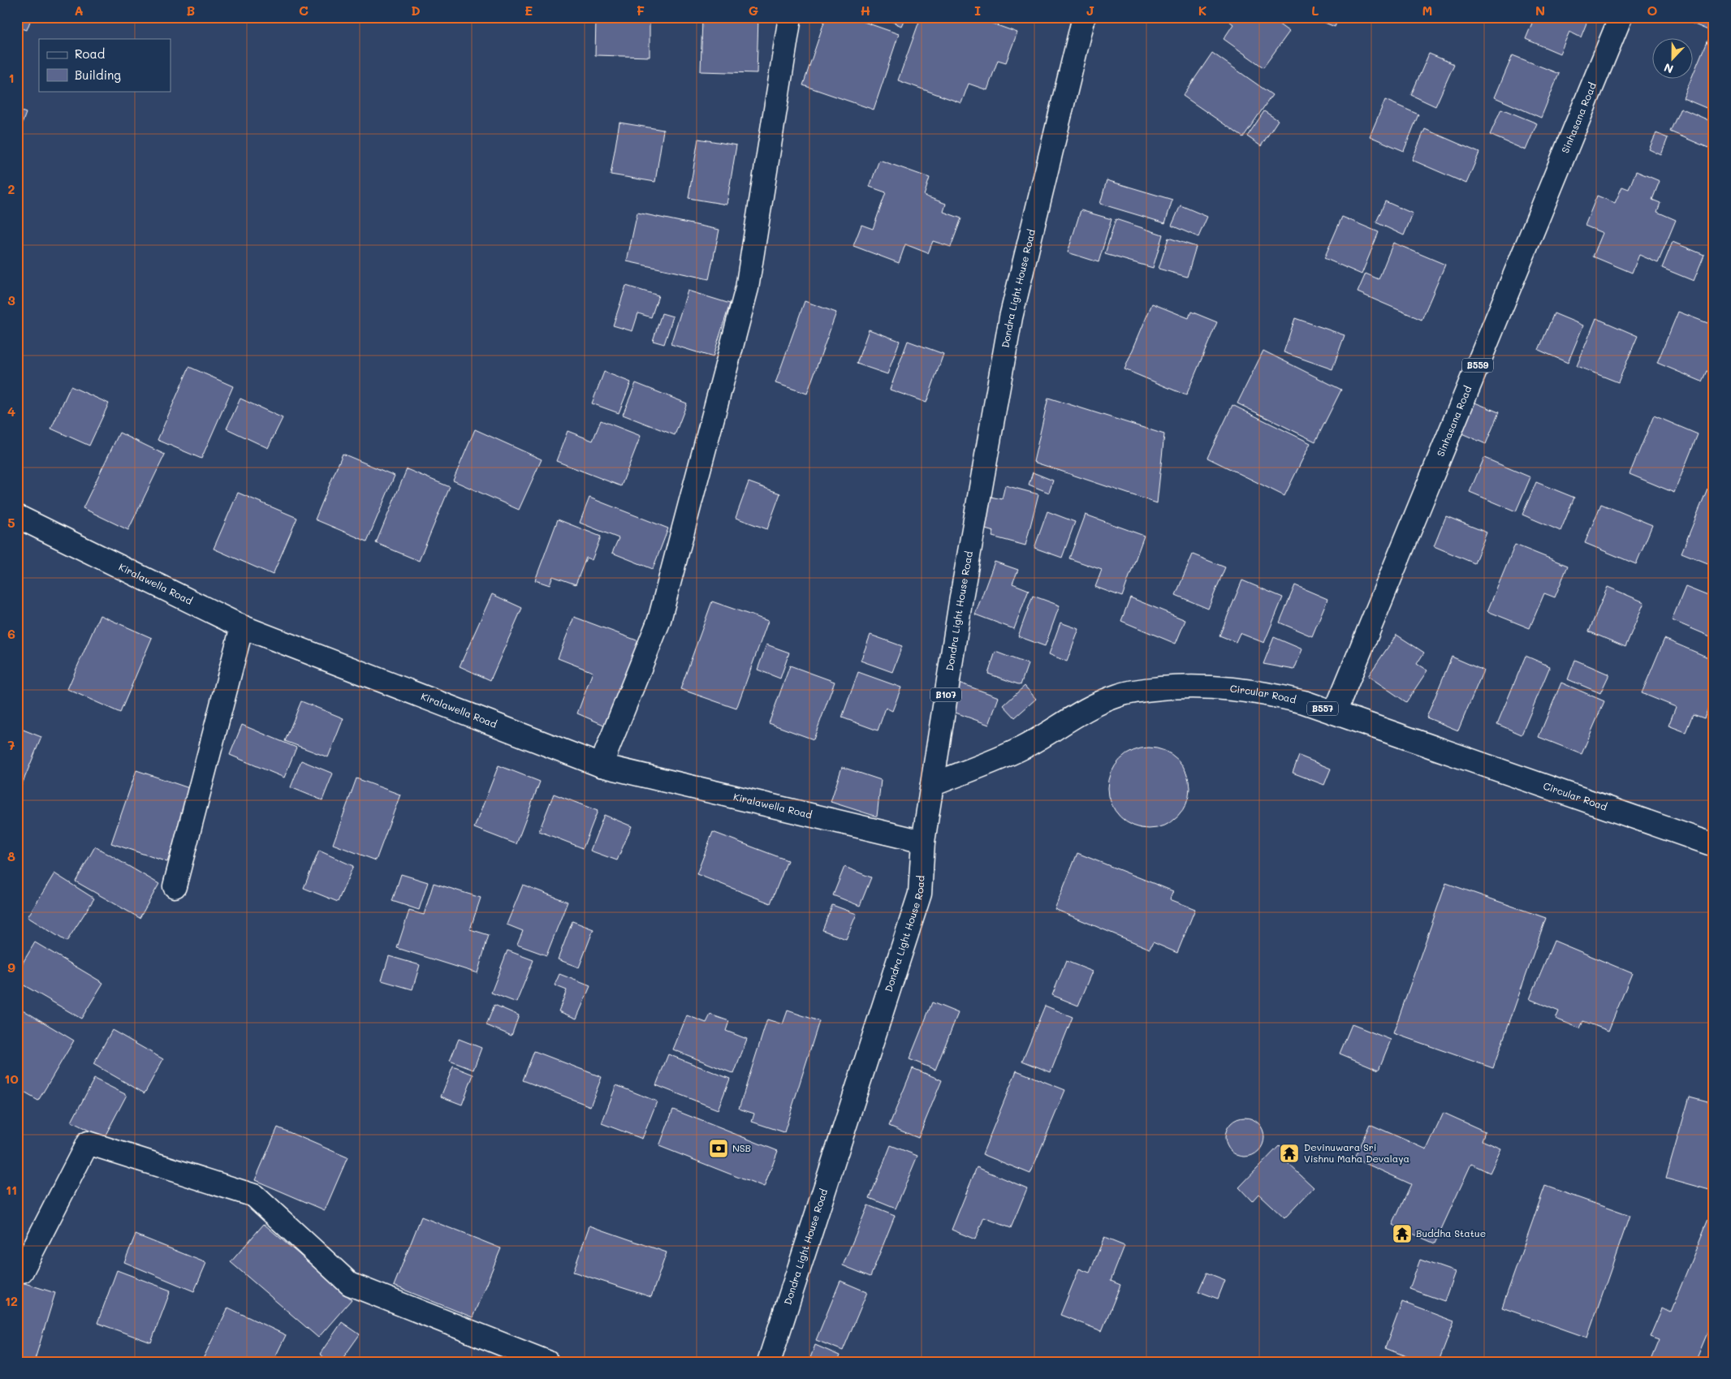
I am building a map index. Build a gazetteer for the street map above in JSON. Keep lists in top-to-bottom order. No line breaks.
{"streets":{"main road":["Sinhasana Road","Dondra Light House Road","B559","Kiralawella Road","Circular Road","B107","B557"]},"crossings":[["Sinhasana Road","Circular Road"],["Dondra Light House Road","Kiralawella Road"],["Dondra Light House Road","Circular Road"]],"places":{"bank":["NSB"],"temple":["Devinuwara Sri Vishnu Maha Devalaya","Buddha Statue"]},"legend":["Road","Building"],"north":"bottom","grid":{"columns":["A","B","C","D","E","F","G","H","I","J","K","L","M","N","O"],"rows":["1","2","3","4","5","6","7","8","9","10","11","12"]}}
